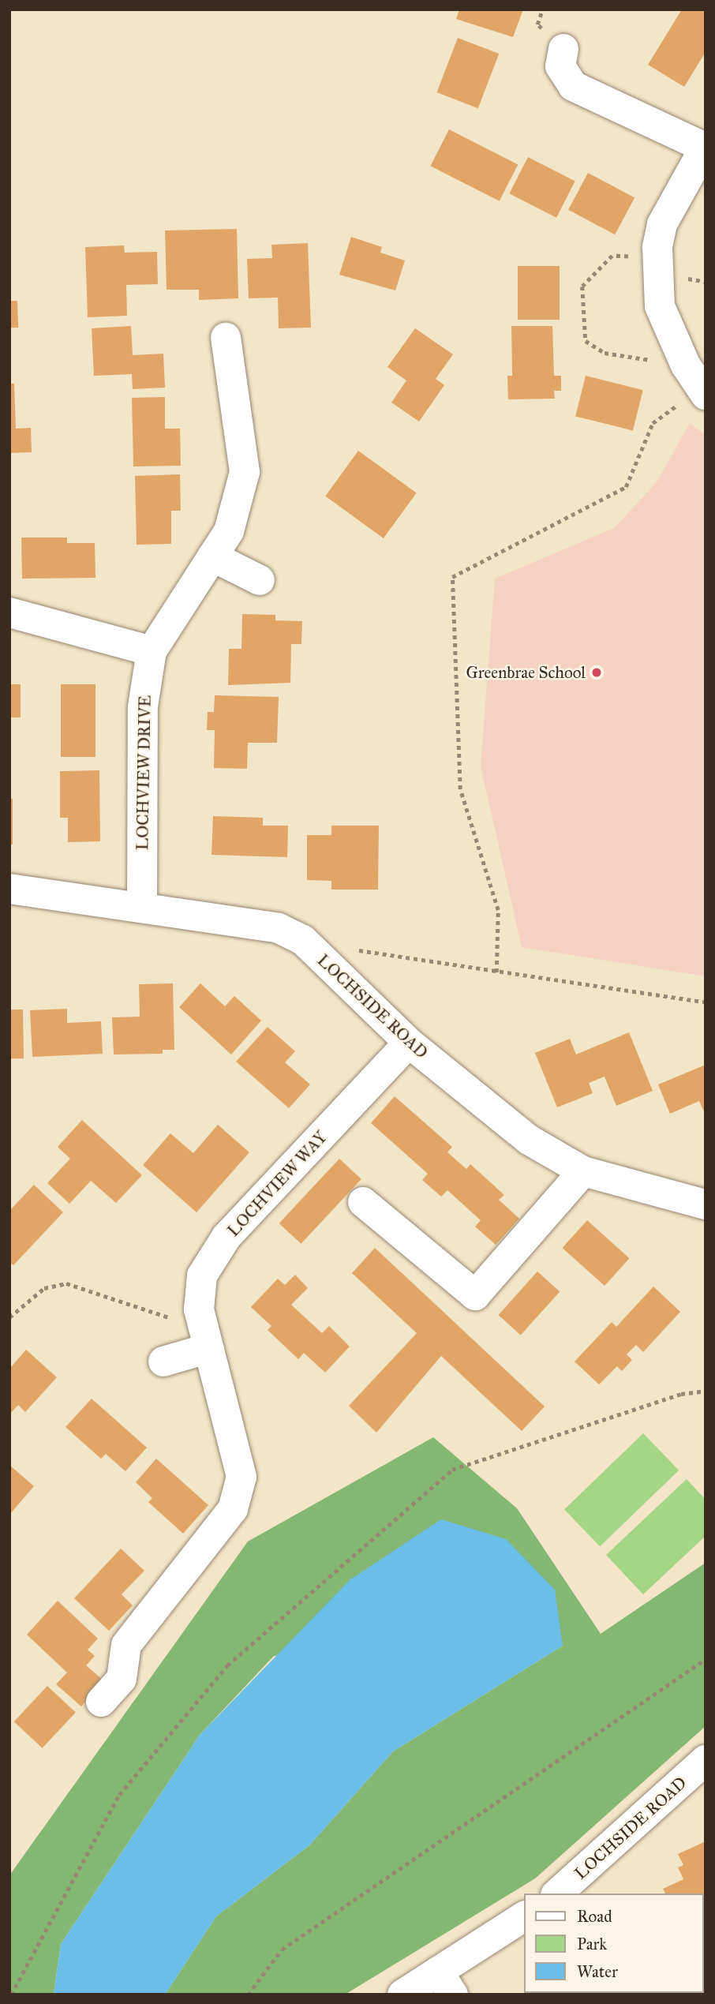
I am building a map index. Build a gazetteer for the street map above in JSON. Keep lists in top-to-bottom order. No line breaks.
{"streets":{"street":["LOCHVIEW DRIVE","LOCHSIDE ROAD","LOCHVIEW WAY"]},"crossings":[["LOCHVIEW DRIVE","LOCHSIDE ROAD"],["LOCHSIDE ROAD","LOCHVIEW WAY"]],"places":["Greenbrae School"],"legend":["Road","Park","Water"]}
